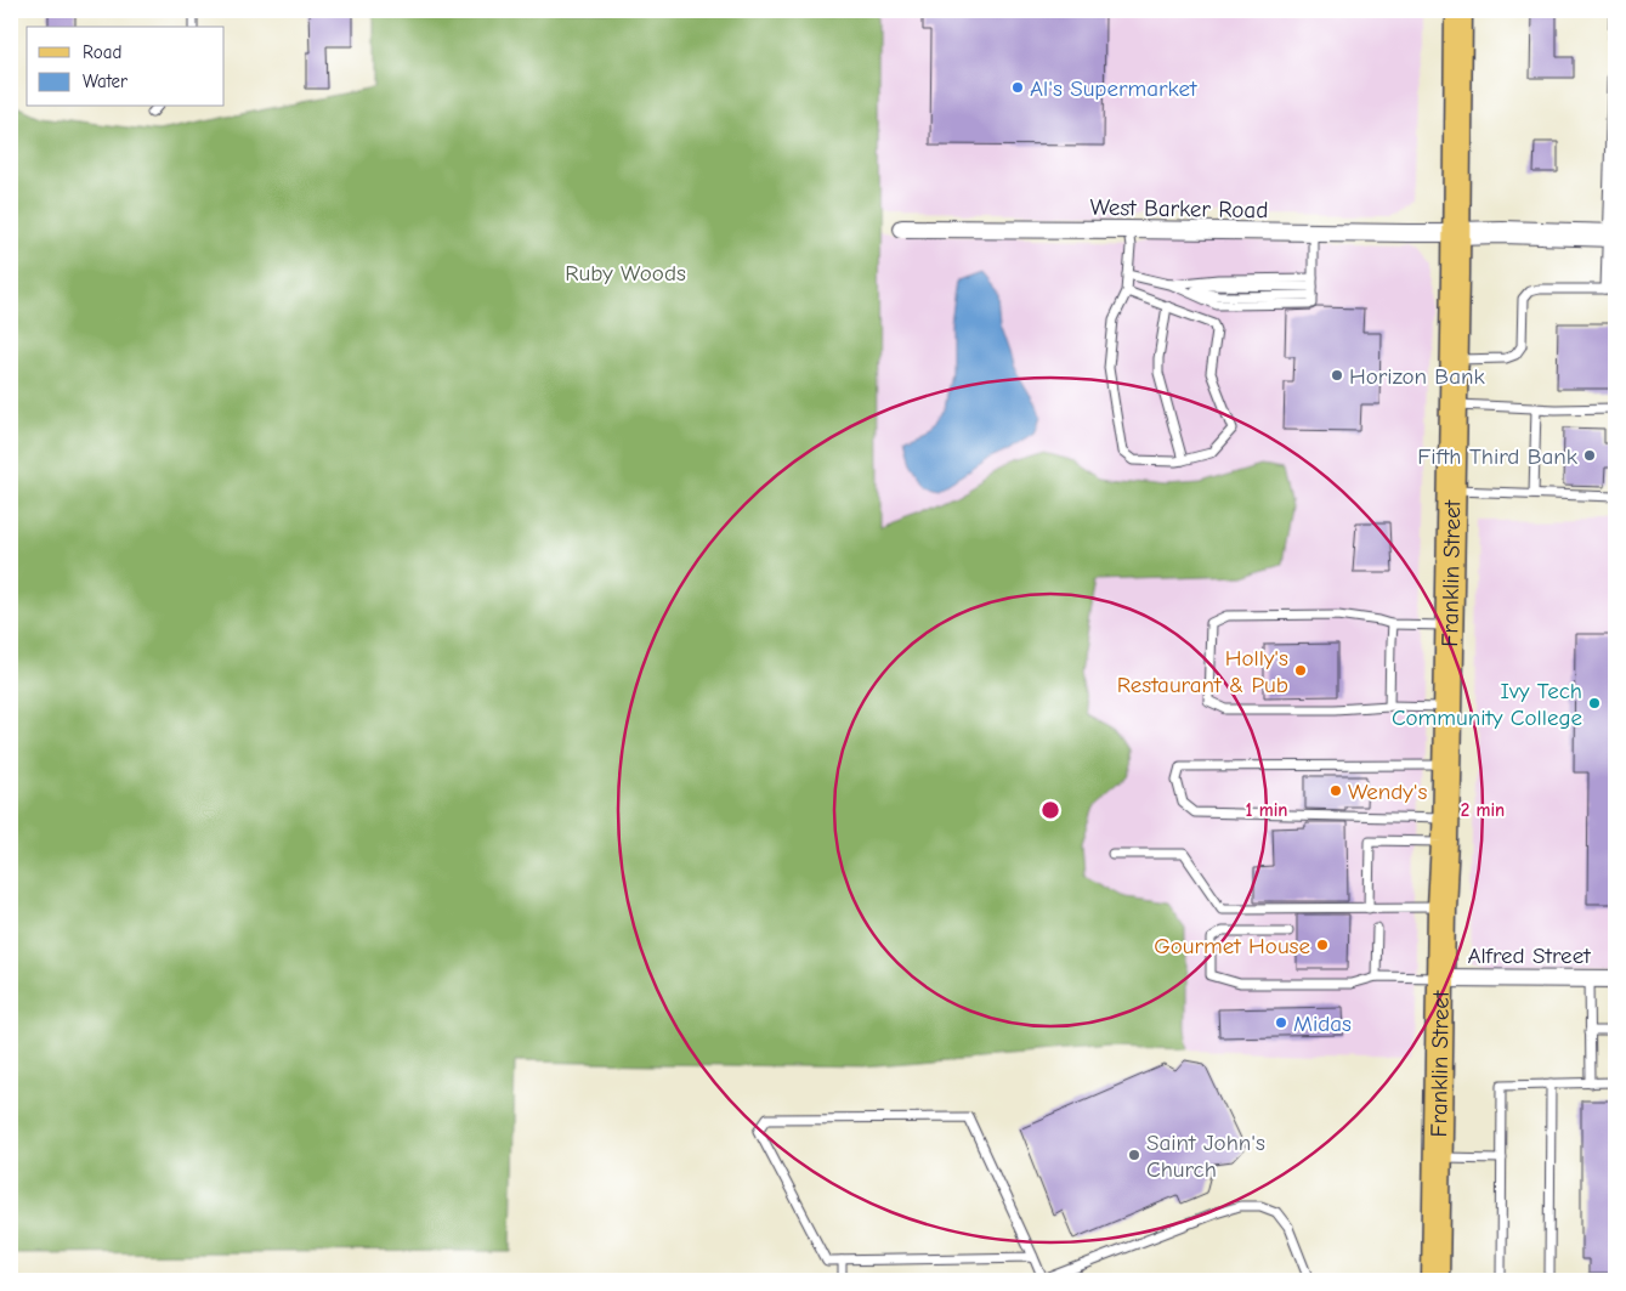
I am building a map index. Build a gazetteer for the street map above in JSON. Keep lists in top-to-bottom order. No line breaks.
{"streets":{"main road":["Franklin Street"],"street":["West Barker Road","Alfred Street"]},"crossings":[["West Barker Road","Franklin Street"],["Franklin Street","Alfred Street"]],"parks":["Ruby Woods"],"places":["Al's Supermarket","Horizon Bank","Fifth Third Bank","Holly's Restaurant & Pub","Ivy Tech Community College","Wendy's","Gourmet House","Midas","Saint John's Church"],"legend":["Road","Water"],"rings":["1 min","2 min"]}
